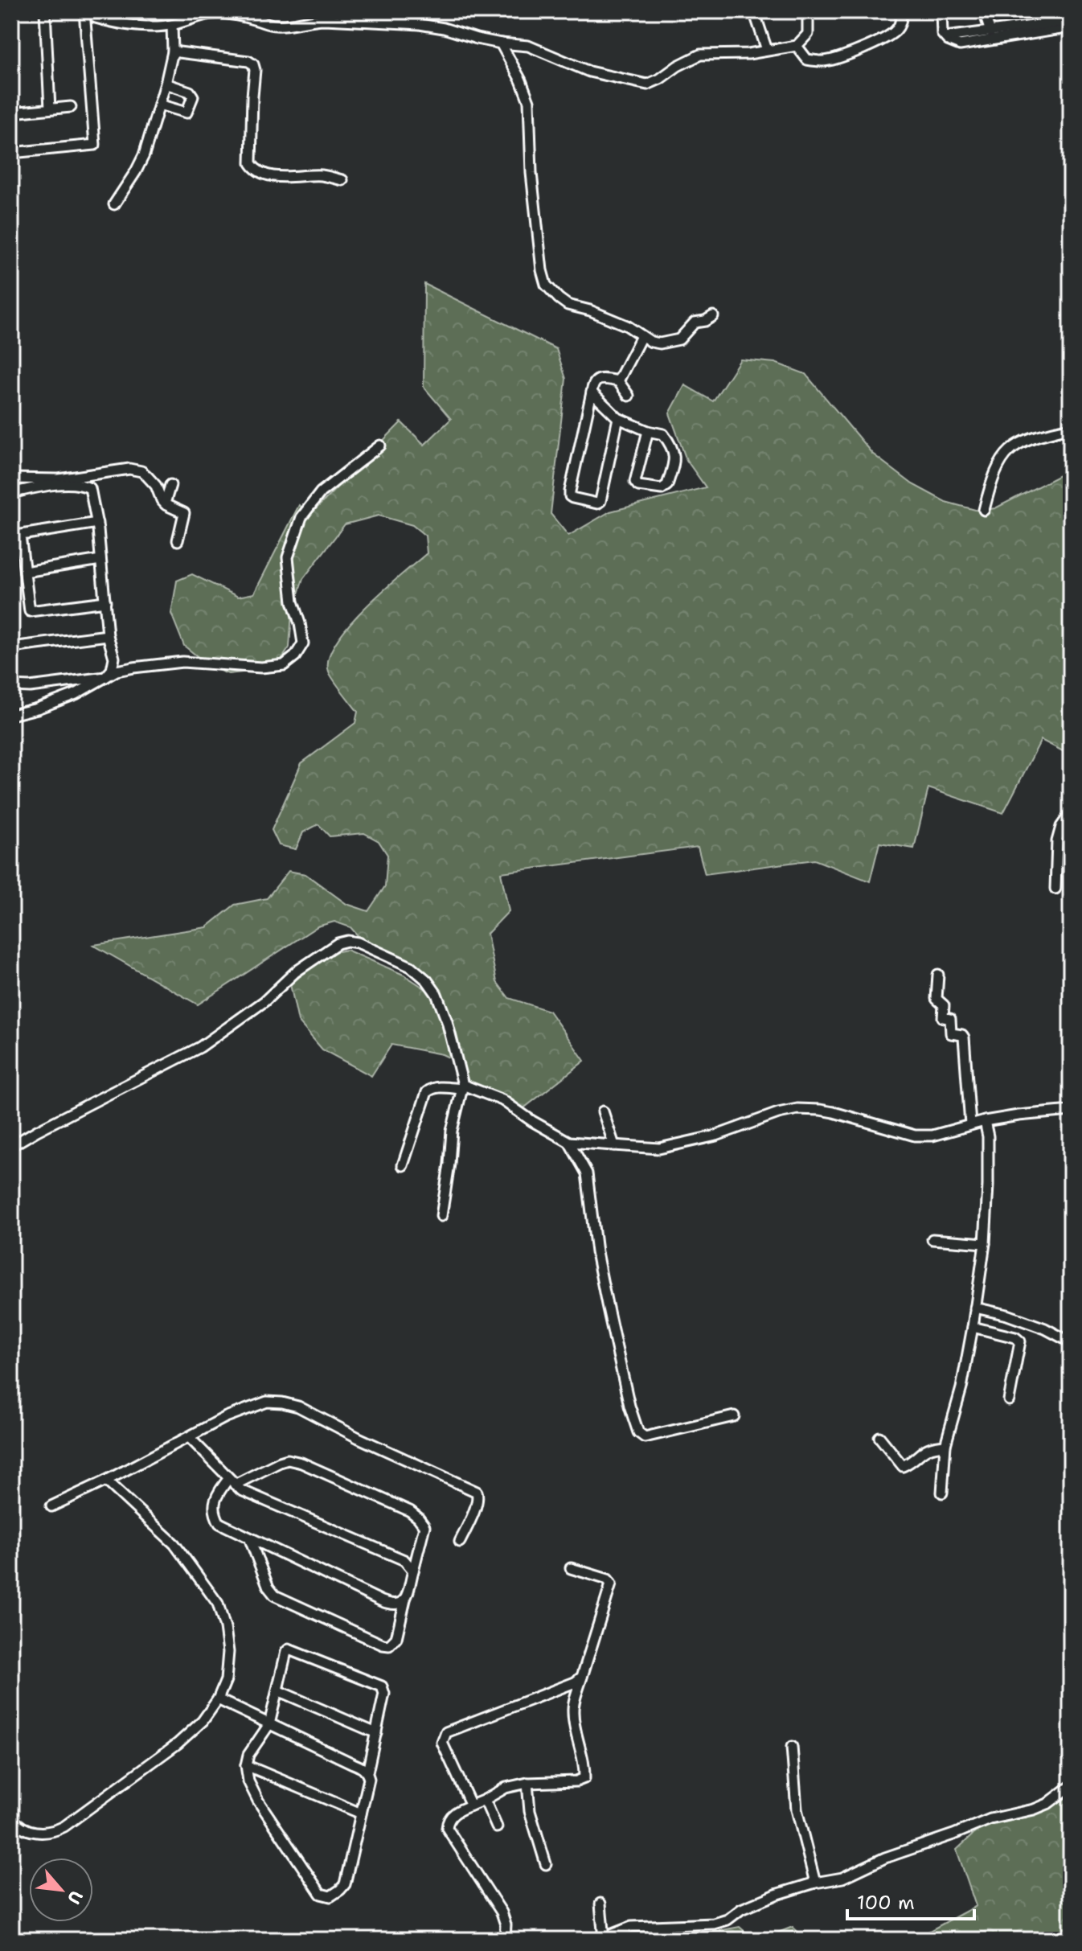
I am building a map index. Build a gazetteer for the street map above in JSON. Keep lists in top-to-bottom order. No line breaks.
{"scale_bar":"100 m","north":"bottom right"}
